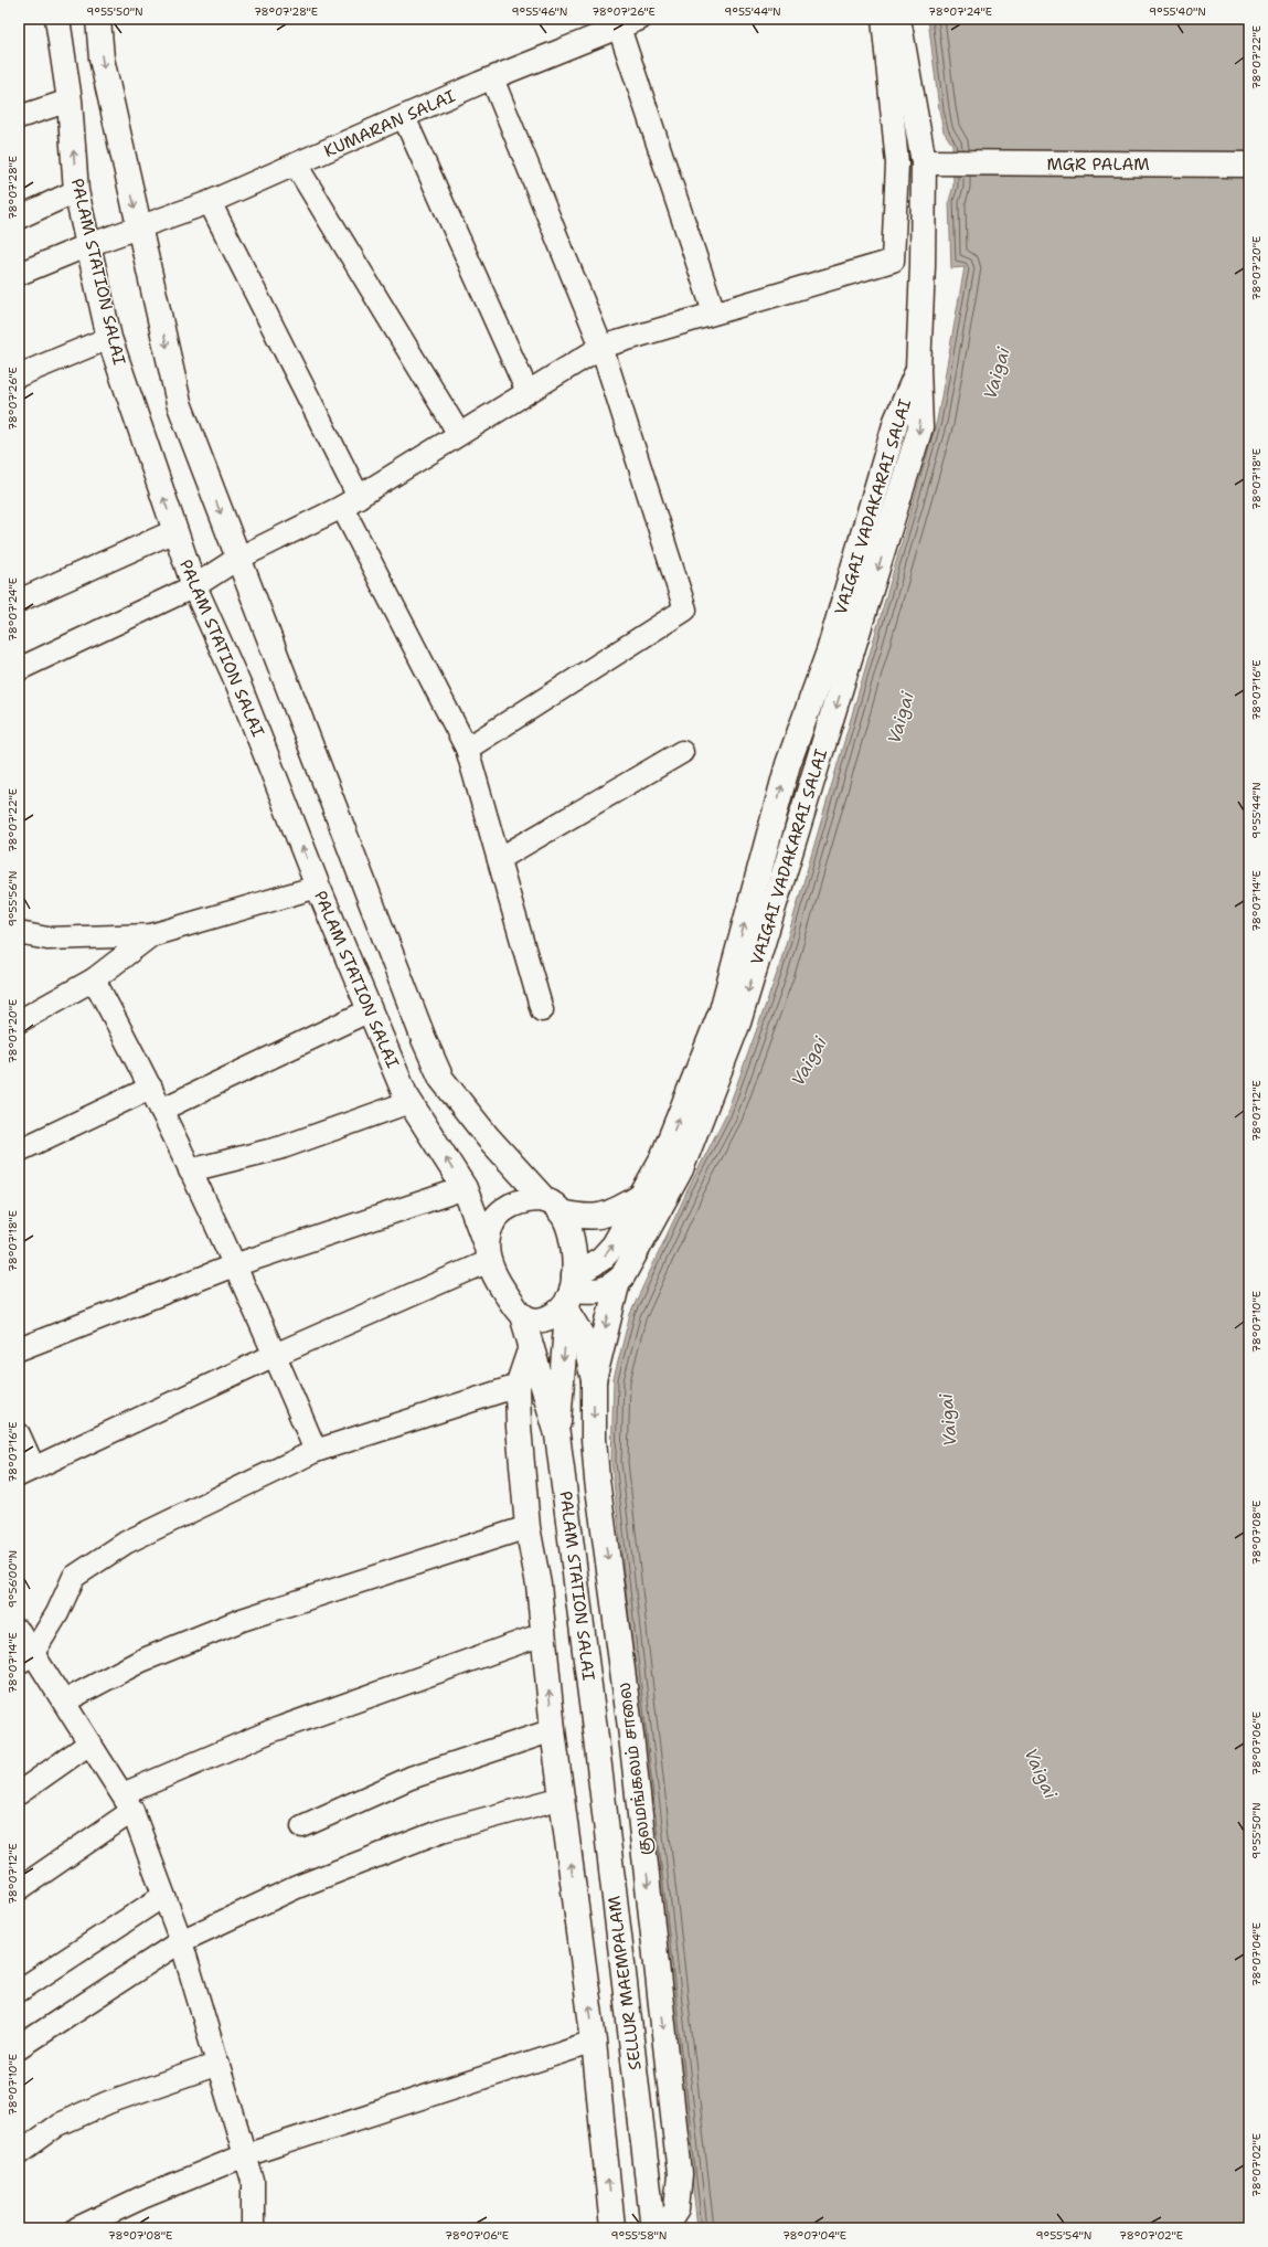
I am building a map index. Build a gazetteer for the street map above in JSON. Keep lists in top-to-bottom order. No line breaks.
{"streets":{"main road":["MGR PALAM","PALAM STATION SALAI","VAIGAI VADAKARAI SALAI","குலமங்கலம் சாலை","SELLUR MAEMPALAM"],"street":["KUMARAN SALAI"]},"crossings":[["KUMARAN SALAI","PALAM STATION SALAI"],["MGR PALAM","VAIGAI VADAKARAI SALAI"],["PALAM STATION SALAI","VAIGAI VADAKARAI SALAI"],["PALAM STATION SALAI","குலமங்கலம் சாலை"],["PALAM STATION SALAI","SELLUR MAEMPALAM"],["VAIGAI VADAKARAI SALAI","குலமங்கலம் சாலை"]],"water":["Vaigai"],"coordinates":["9°55'50\"N","78°07'28\"E","9°55'46\"N","78°07'26\"E","9°55'44\"N","78°07'24\"E","9°55'40\"N","78°07'22\"E","78°07'20\"E","78°07'18\"E","78°07'16\"E","9°55'56\"N","78°07'14\"E","78°07'12\"E","78°07'10\"E","78°07'08\"E","9°56'00\"N","78°07'06\"E","78°07'04\"E","78°07'02\"E","9°55'58\"N","9°55'54\"N"]}
